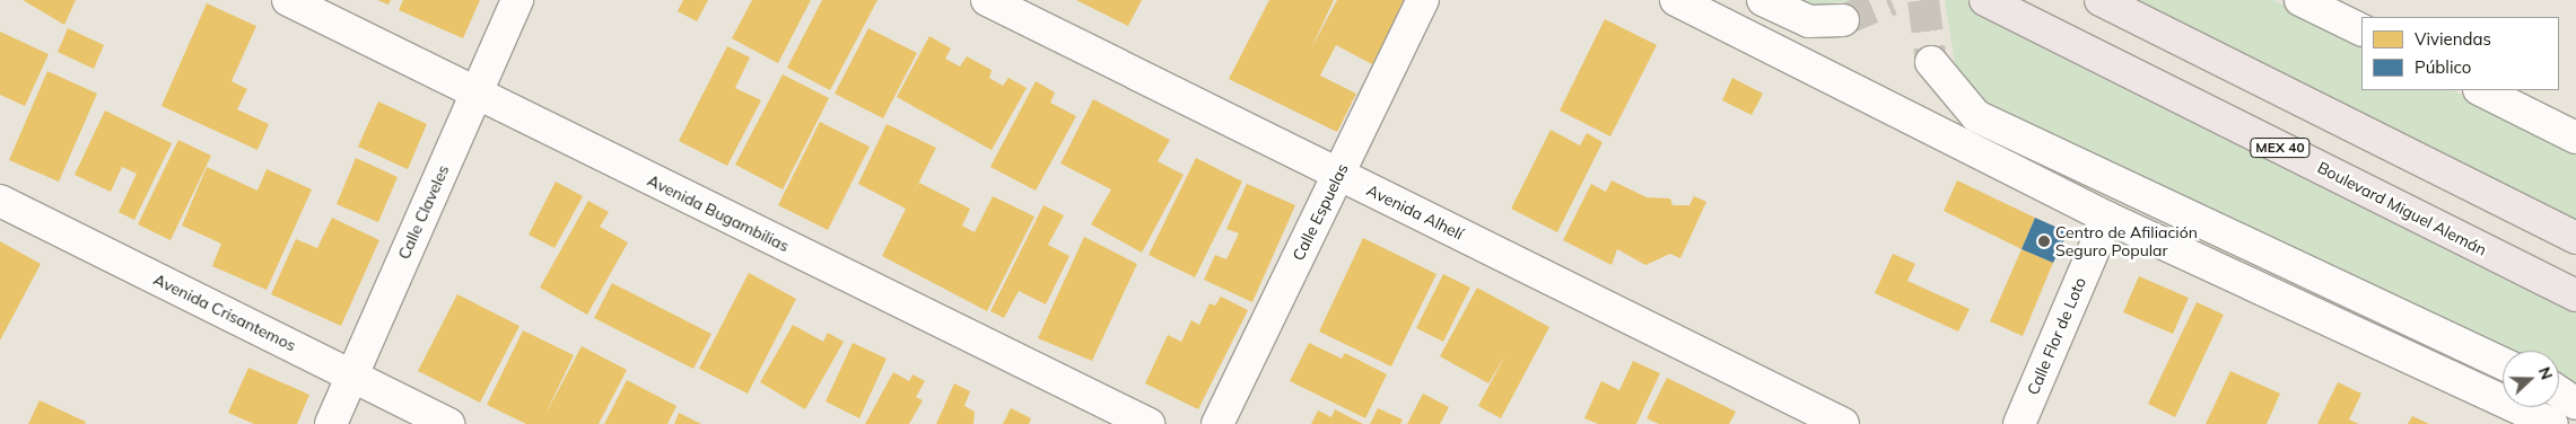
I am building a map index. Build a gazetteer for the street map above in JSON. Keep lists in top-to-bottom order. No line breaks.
{"streets":{"main road":["MEX 40","Boulevard Miguel Alemán"],"street":["Calle Claveles","Calle Espuelas","Avenida Alhelí","Avenida Bugambilias","Avenida Crisantemos","Calle Flor de Loto"]},"crossings":[["Calle Claveles","Avenida Bugambilias"],["Calle Claveles","Avenida Crisantemos"],["Calle Espuelas","Avenida Alhelí"]],"places":["Centro de Afiliación Seguro Popular"],"legend":["Viviendas","Público"],"north":"right"}
